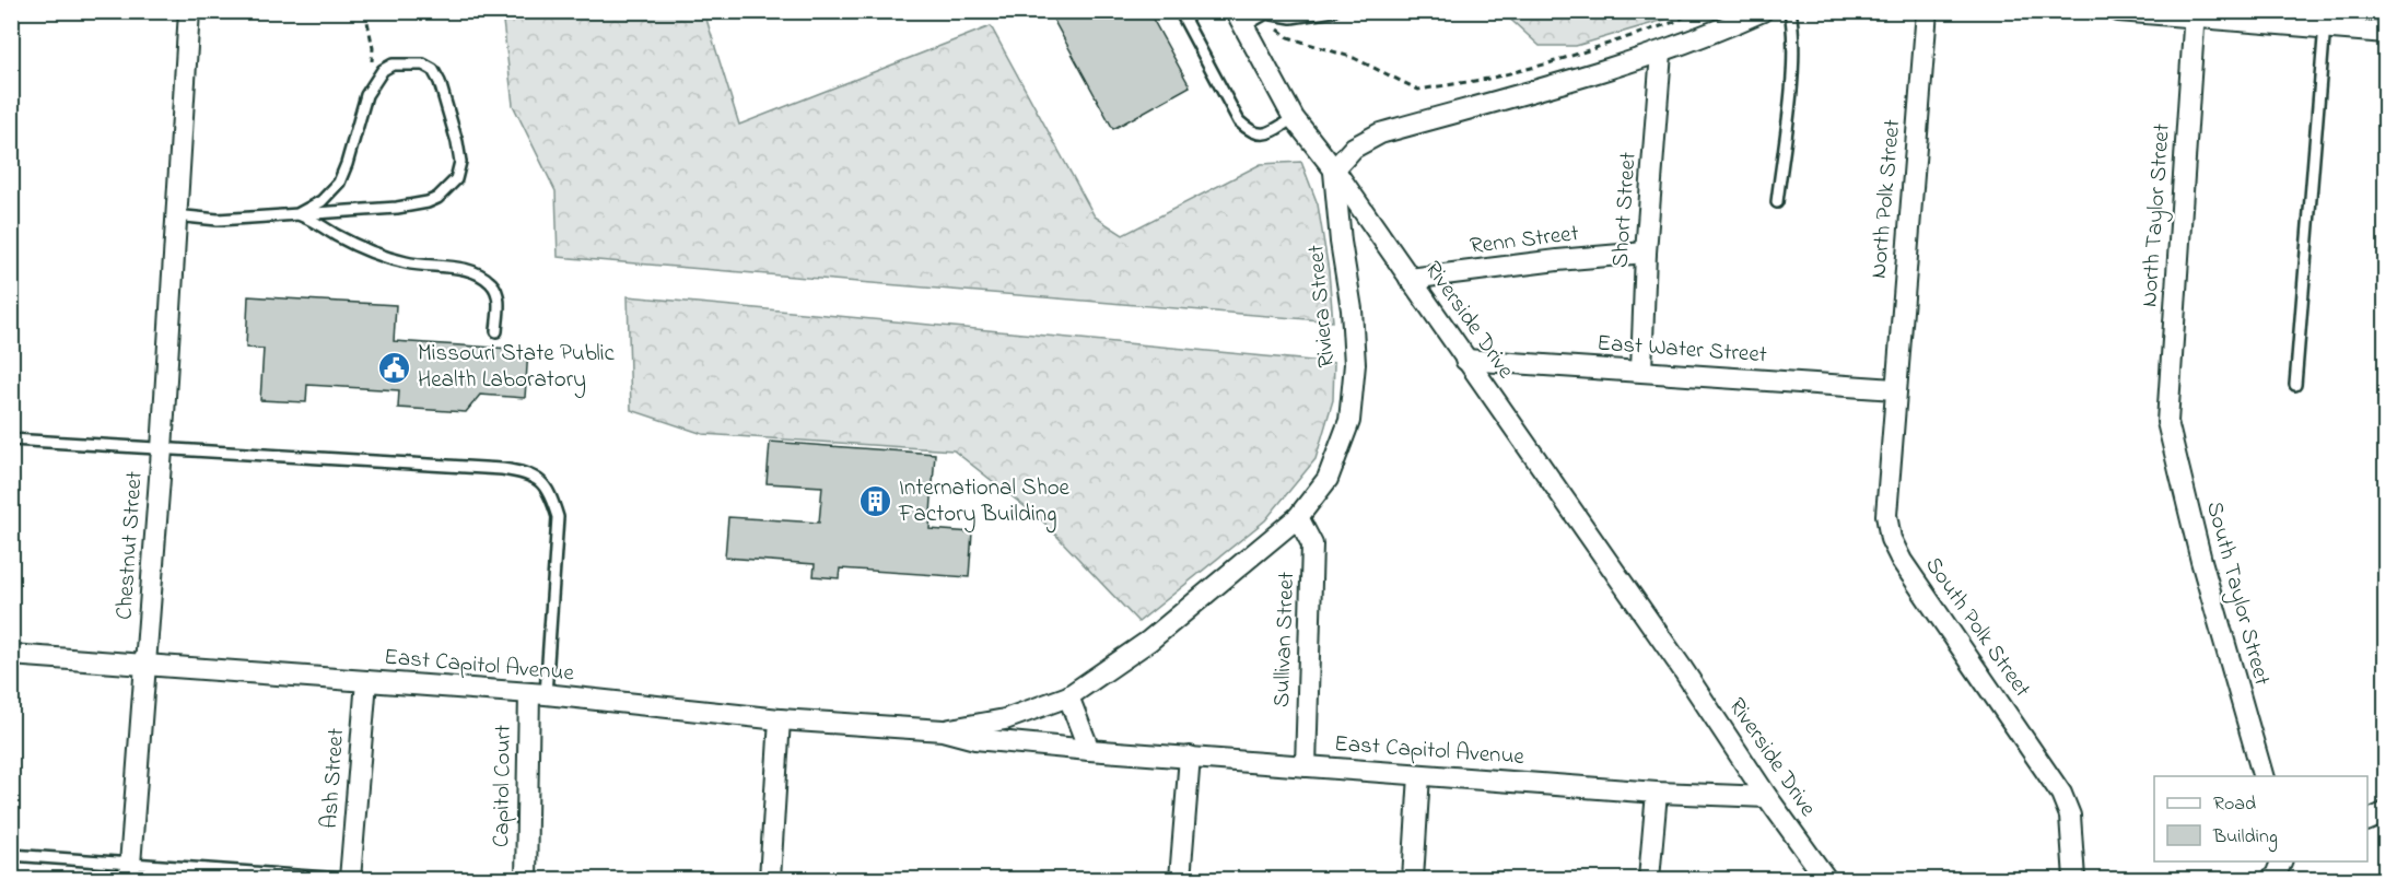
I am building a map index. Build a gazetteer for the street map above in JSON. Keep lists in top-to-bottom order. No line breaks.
{"streets":{"street":["North Polk Street","Short Street","North Taylor Street","Renn Street","Riviera Street","Riverside Drive","East Water Street","Chestnut Street","South Taylor Street","South Polk Street","Sullivan Street","East Capitol Avenue","Ash Street","Capitol Court"]},"crossings":[["North Polk Street","East Water Street"],["North Polk Street","South Polk Street"],["Short Street","Renn Street"],["Short Street","East Water Street"],["North Taylor Street","South Taylor Street"],["Renn Street","Riverside Drive"],["Riviera Street","Riverside Drive"],["Riviera Street","Sullivan Street"],["Riviera Street","East Capitol Avenue"],["Riverside Drive","East Water Street"],["Riverside Drive","East Capitol Avenue"],["East Water Street","South Polk Street"],["Chestnut Street","East Capitol Avenue"],["Sullivan Street","East Capitol Avenue"],["East Capitol Avenue","Ash Street"],["East Capitol Avenue","Capitol Court"]],"places":{"public building":["Missouri State Public Health Laboratory"],"building":["International Shoe Factory Building"]},"legend":["Road","Building"]}
